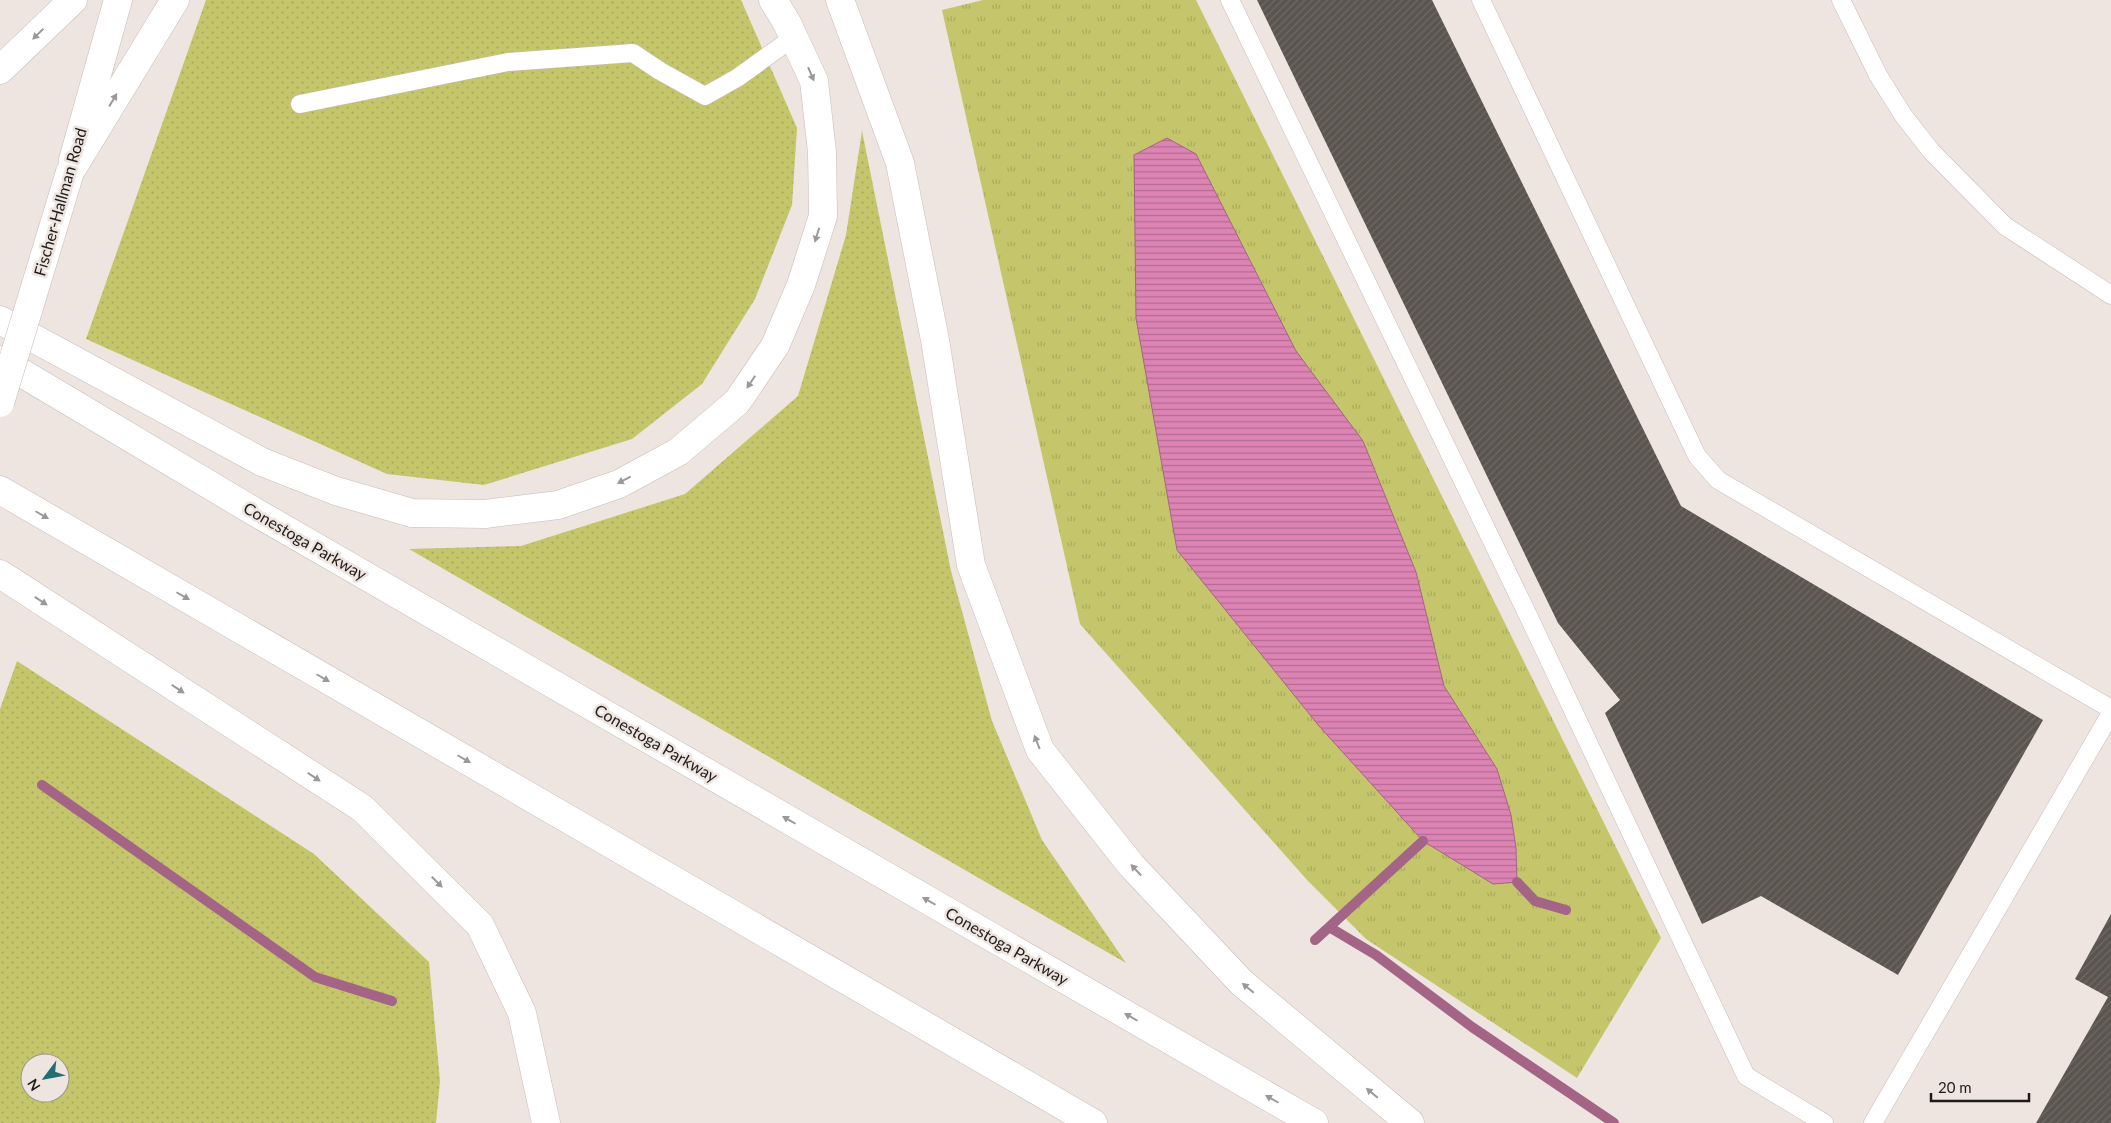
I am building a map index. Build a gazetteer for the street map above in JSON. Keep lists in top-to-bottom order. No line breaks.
{"streets":{"main road":["Fischer-Hallman Road","Conestoga Parkway"]},"scale_bar":"20 m","north":"bottom left"}
